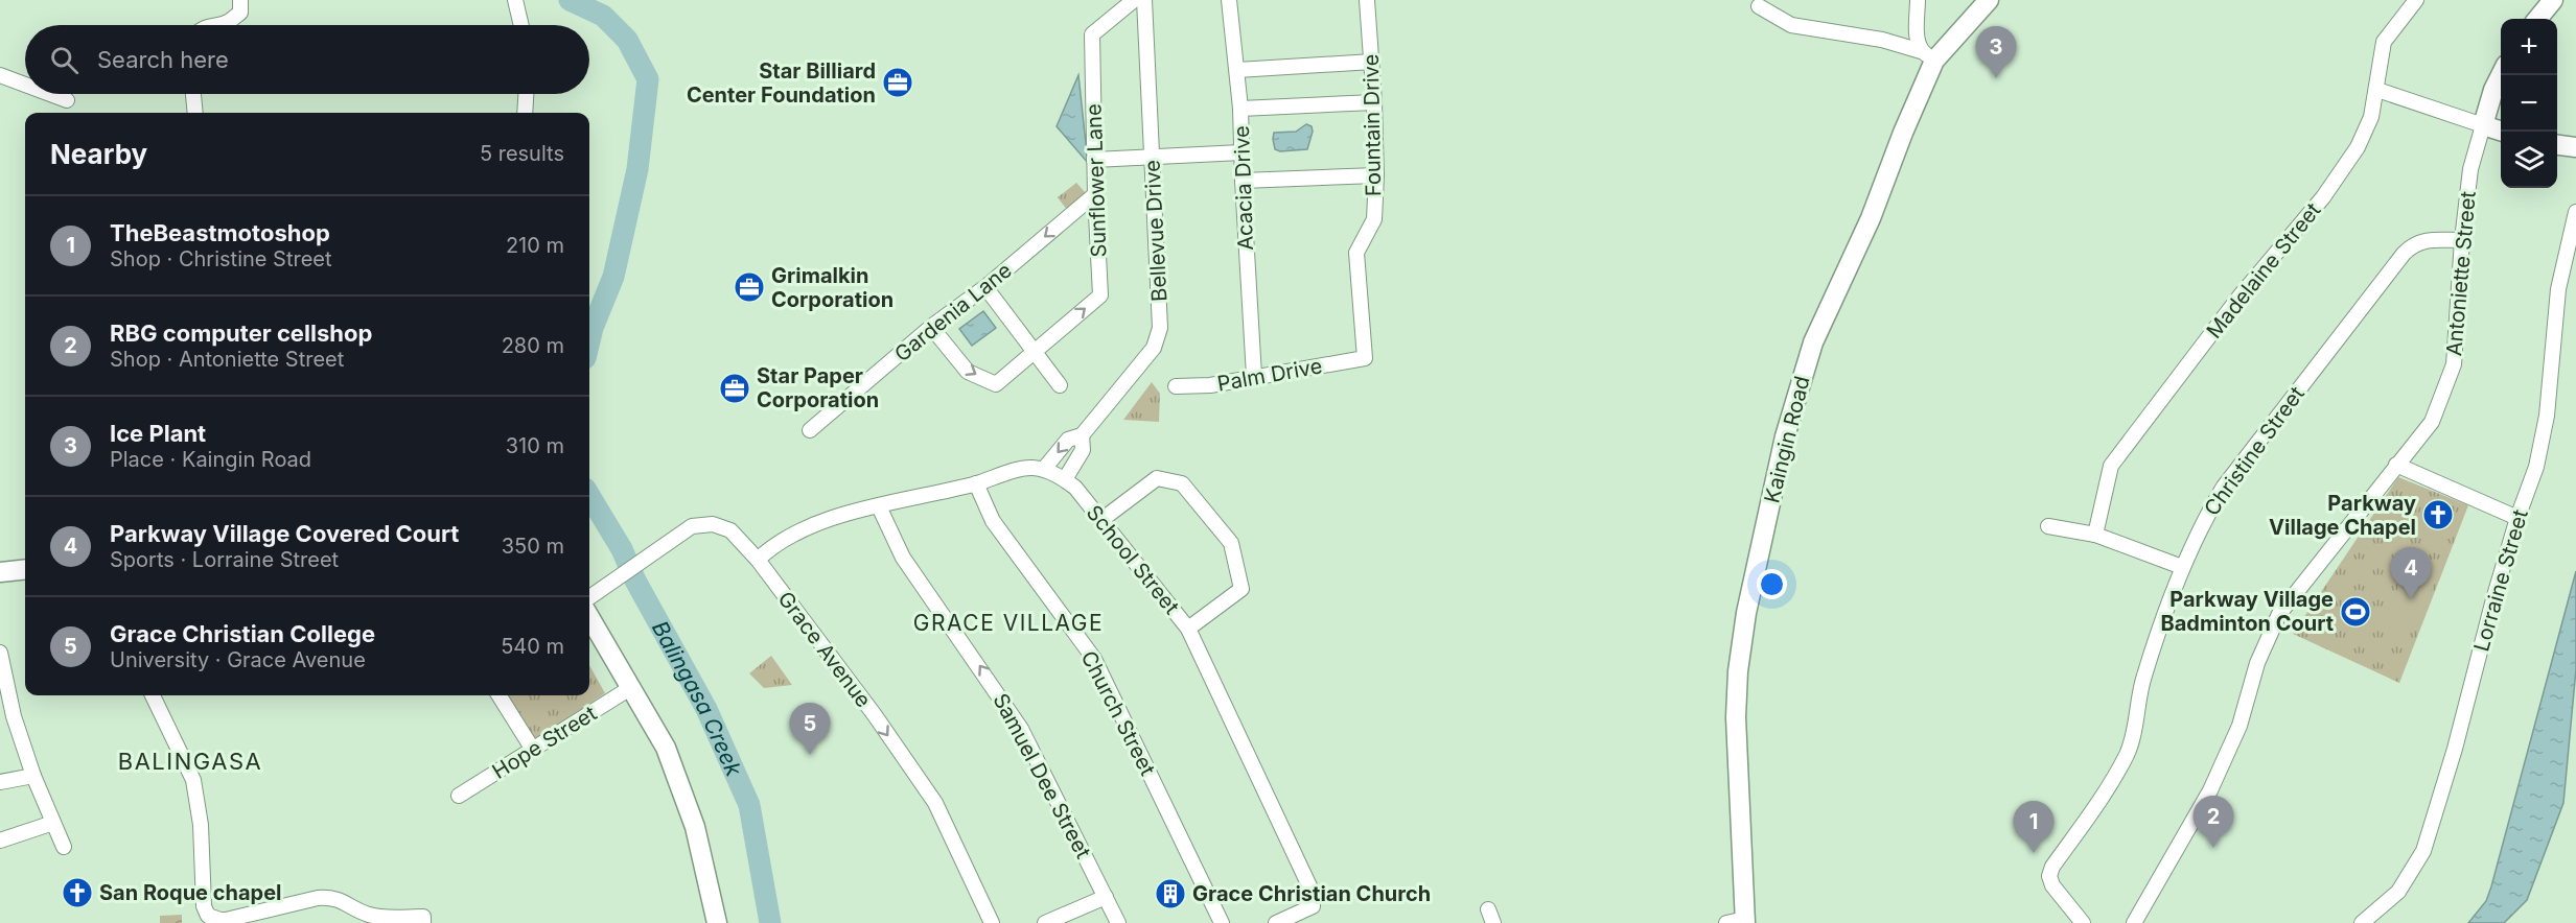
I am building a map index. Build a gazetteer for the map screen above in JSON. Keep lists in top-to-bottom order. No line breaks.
{"streets":{"street":["Fountain Drive","Sunflower Lane","Acacia Drive","Bellevue Drive","Madelaine Street","Antoniette Street","Gardenia Lane","Palm Drive","Kaingin Road","Christine Street","School Street","Lorraine Street","Grace Avenue","Church Street","Hope Street","Samuel Dee Street"]},"crossings":[["Fountain Drive","Palm Drive"],["Sunflower Lane","Gardenia Lane"],["Acacia Drive","Palm Drive"],["Bellevue Drive","School Street"],["Antoniette Street","Christine Street"]],"one_way":["Sunflower Lane","Gardenia Lane","Grace Avenue","Samuel Dee Street"],"districts":["GRACE VILLAGE","BALINGASA"],"water":["Balingasa Creek"],"places":{"office":["Star Billiard Center Foundation","Grimalkin Corporation","Star Paper Corporation"],"church":["Parkway Village Chapel","San Roque chapel"],"sports":["Parkway Village Badminton Court"],"building":["Grace Christian Church"]},"page":{"map_buttons":["+","−"],"search":"Search here","pins":["3","4","5","2","1"],"heading":["Nearby","5 results"],"list":[{"mark":"1","name":"TheBeastmotoshop","note":"Shop · Christine Street","value":"210 m"},{"mark":"2","name":"RBG computer cellshop","note":"Shop · Antoniette Street","value":"280 m"},{"mark":"3","name":"Ice Plant","note":"Place · Kaingin Road","value":"310 m"},{"mark":"4","name":"Parkway Village Covered Court","note":"Sports · Lorraine Street","value":"350 m"},{"mark":"5","name":"Grace Christian College","note":"University · Grace Avenue","value":"540 m"}]}}
